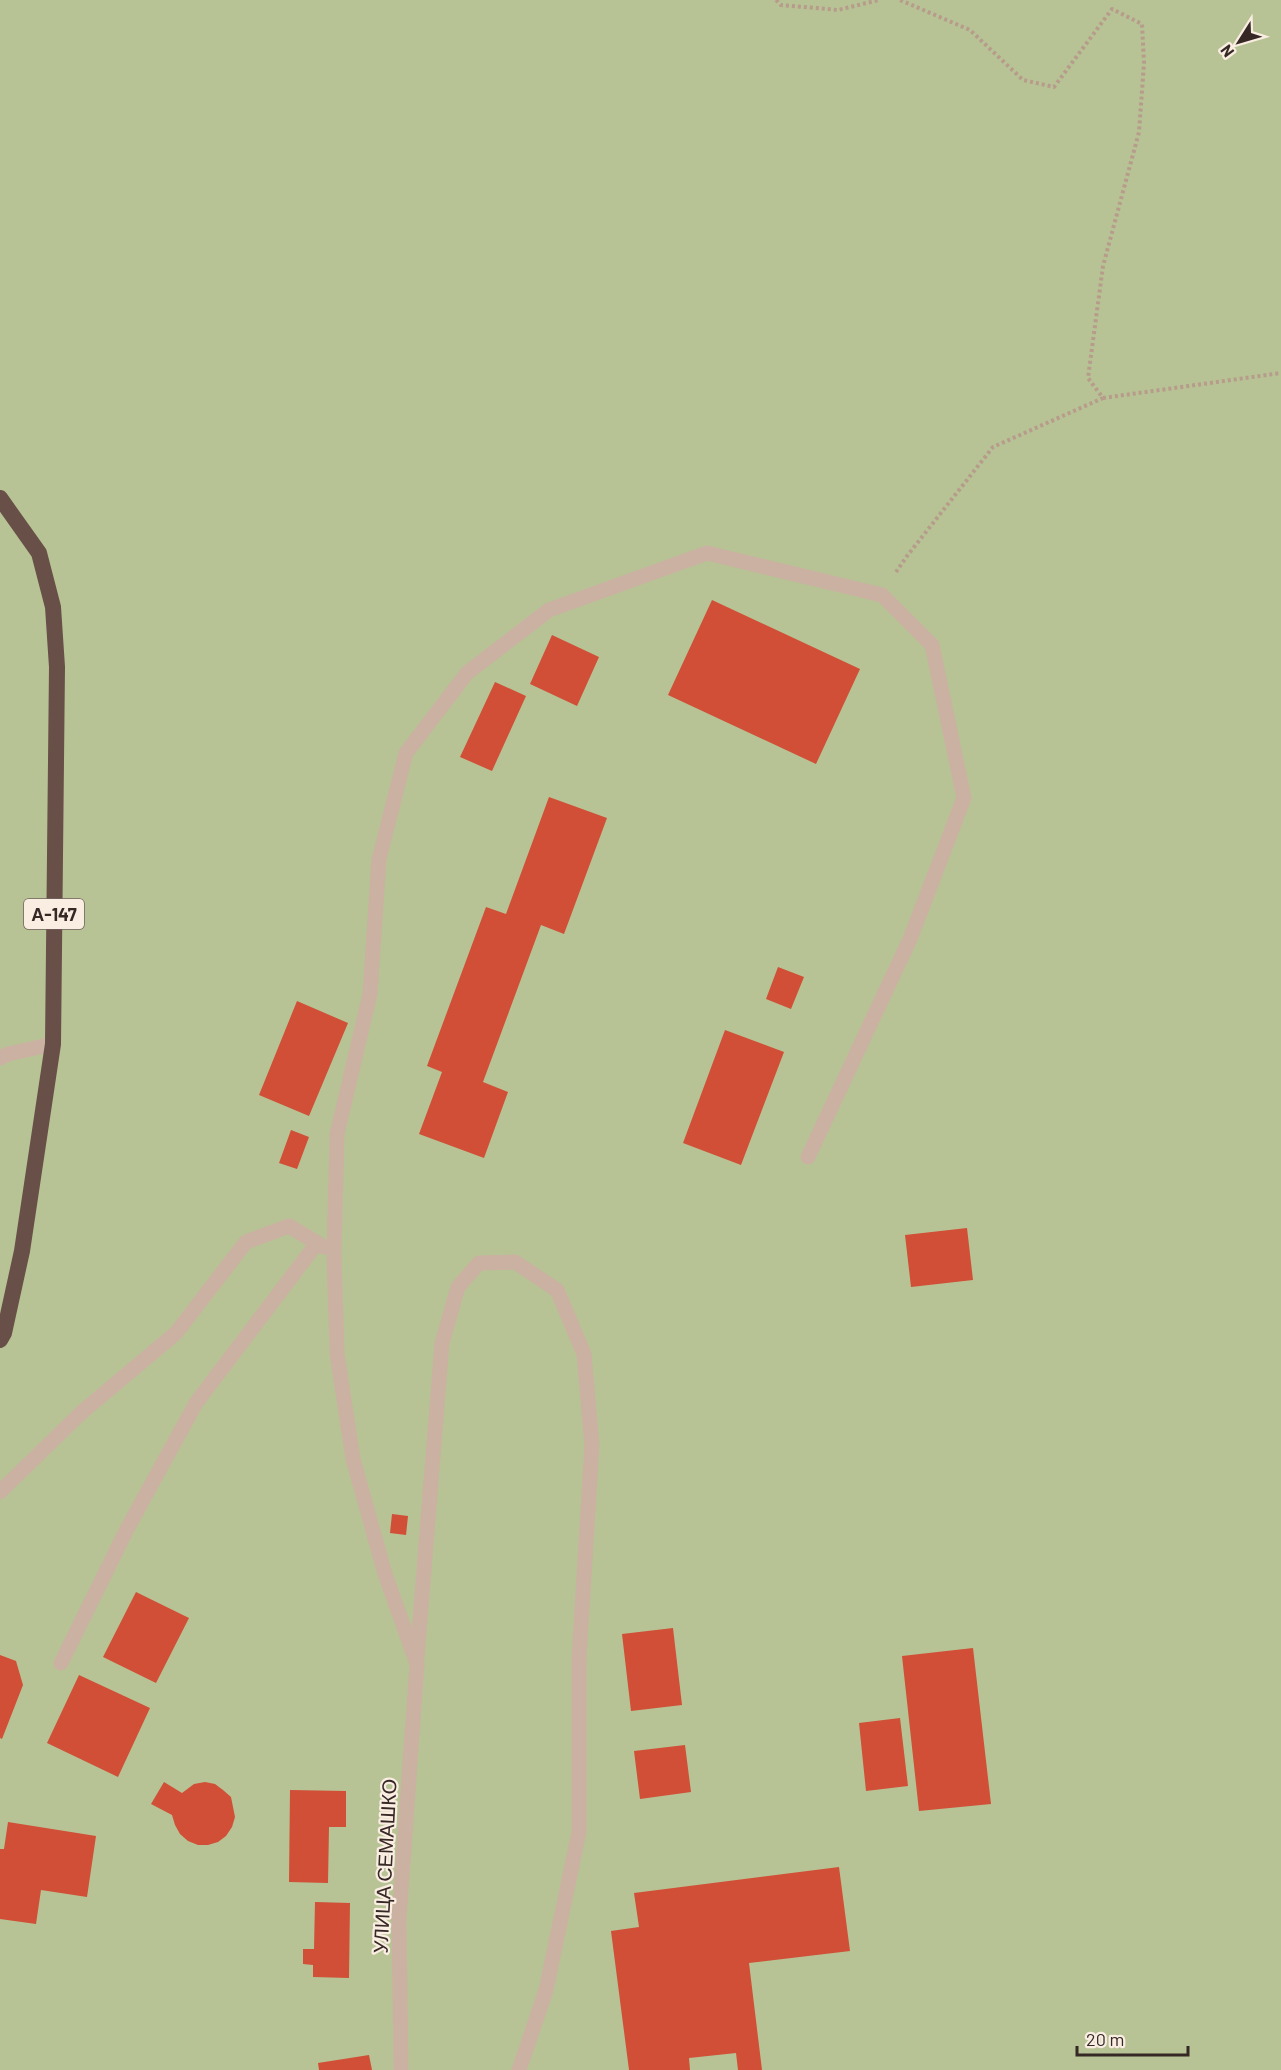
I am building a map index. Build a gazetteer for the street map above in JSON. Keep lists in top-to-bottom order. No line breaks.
{"streets":{"highway":["А-147"],"street":["УЛИЦА СЕМАШКО"]},"scale_bar":"20 m","north":"bottom left"}
